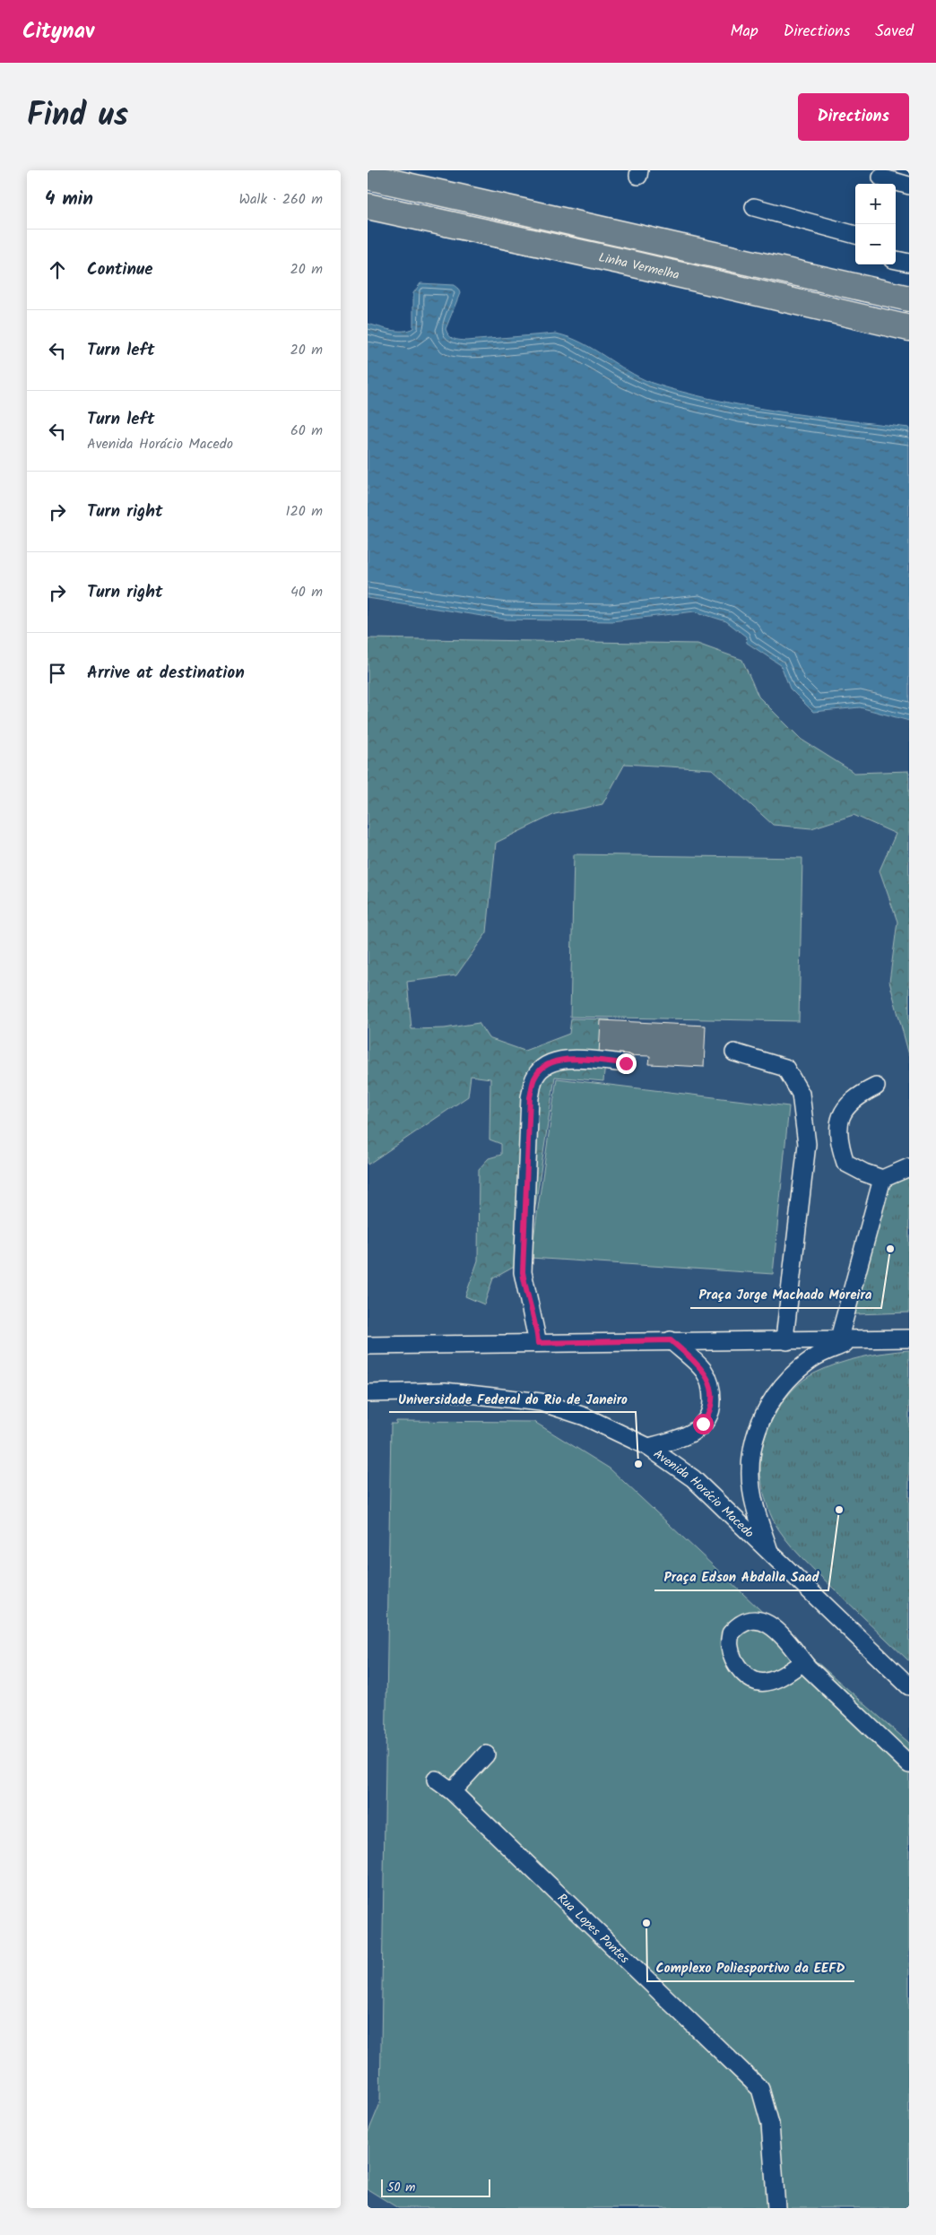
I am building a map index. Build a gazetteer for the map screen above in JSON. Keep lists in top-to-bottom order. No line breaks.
{"streets":{"highway":["Linha Vermelha"],"street":["Avenida Horácio Macedo","Rua Lopes Pontes"]},"places":["Praça Jorge Machado Moreira","Universidade Federal do Rio de Janeiro","Praça Edson Abdalla Saad","Complexo Poliesportivo da EEFD"],"scale_bar":"50 m","page":{"header":"Citynav","nav":["Map","Directions","Saved"],"title":"Find us","buttons":"Directions","heading":["4 min","Walk · 260 m"],"map_buttons":["+","−"],"list":[["Continue","20 m"],["Turn left","20 m"],["Turn left","Avenida Horácio Macedo","60 m"],["Turn right","120 m"],["Turn right","40 m"],"Arrive at destination"],"scale":"50 m"}}
